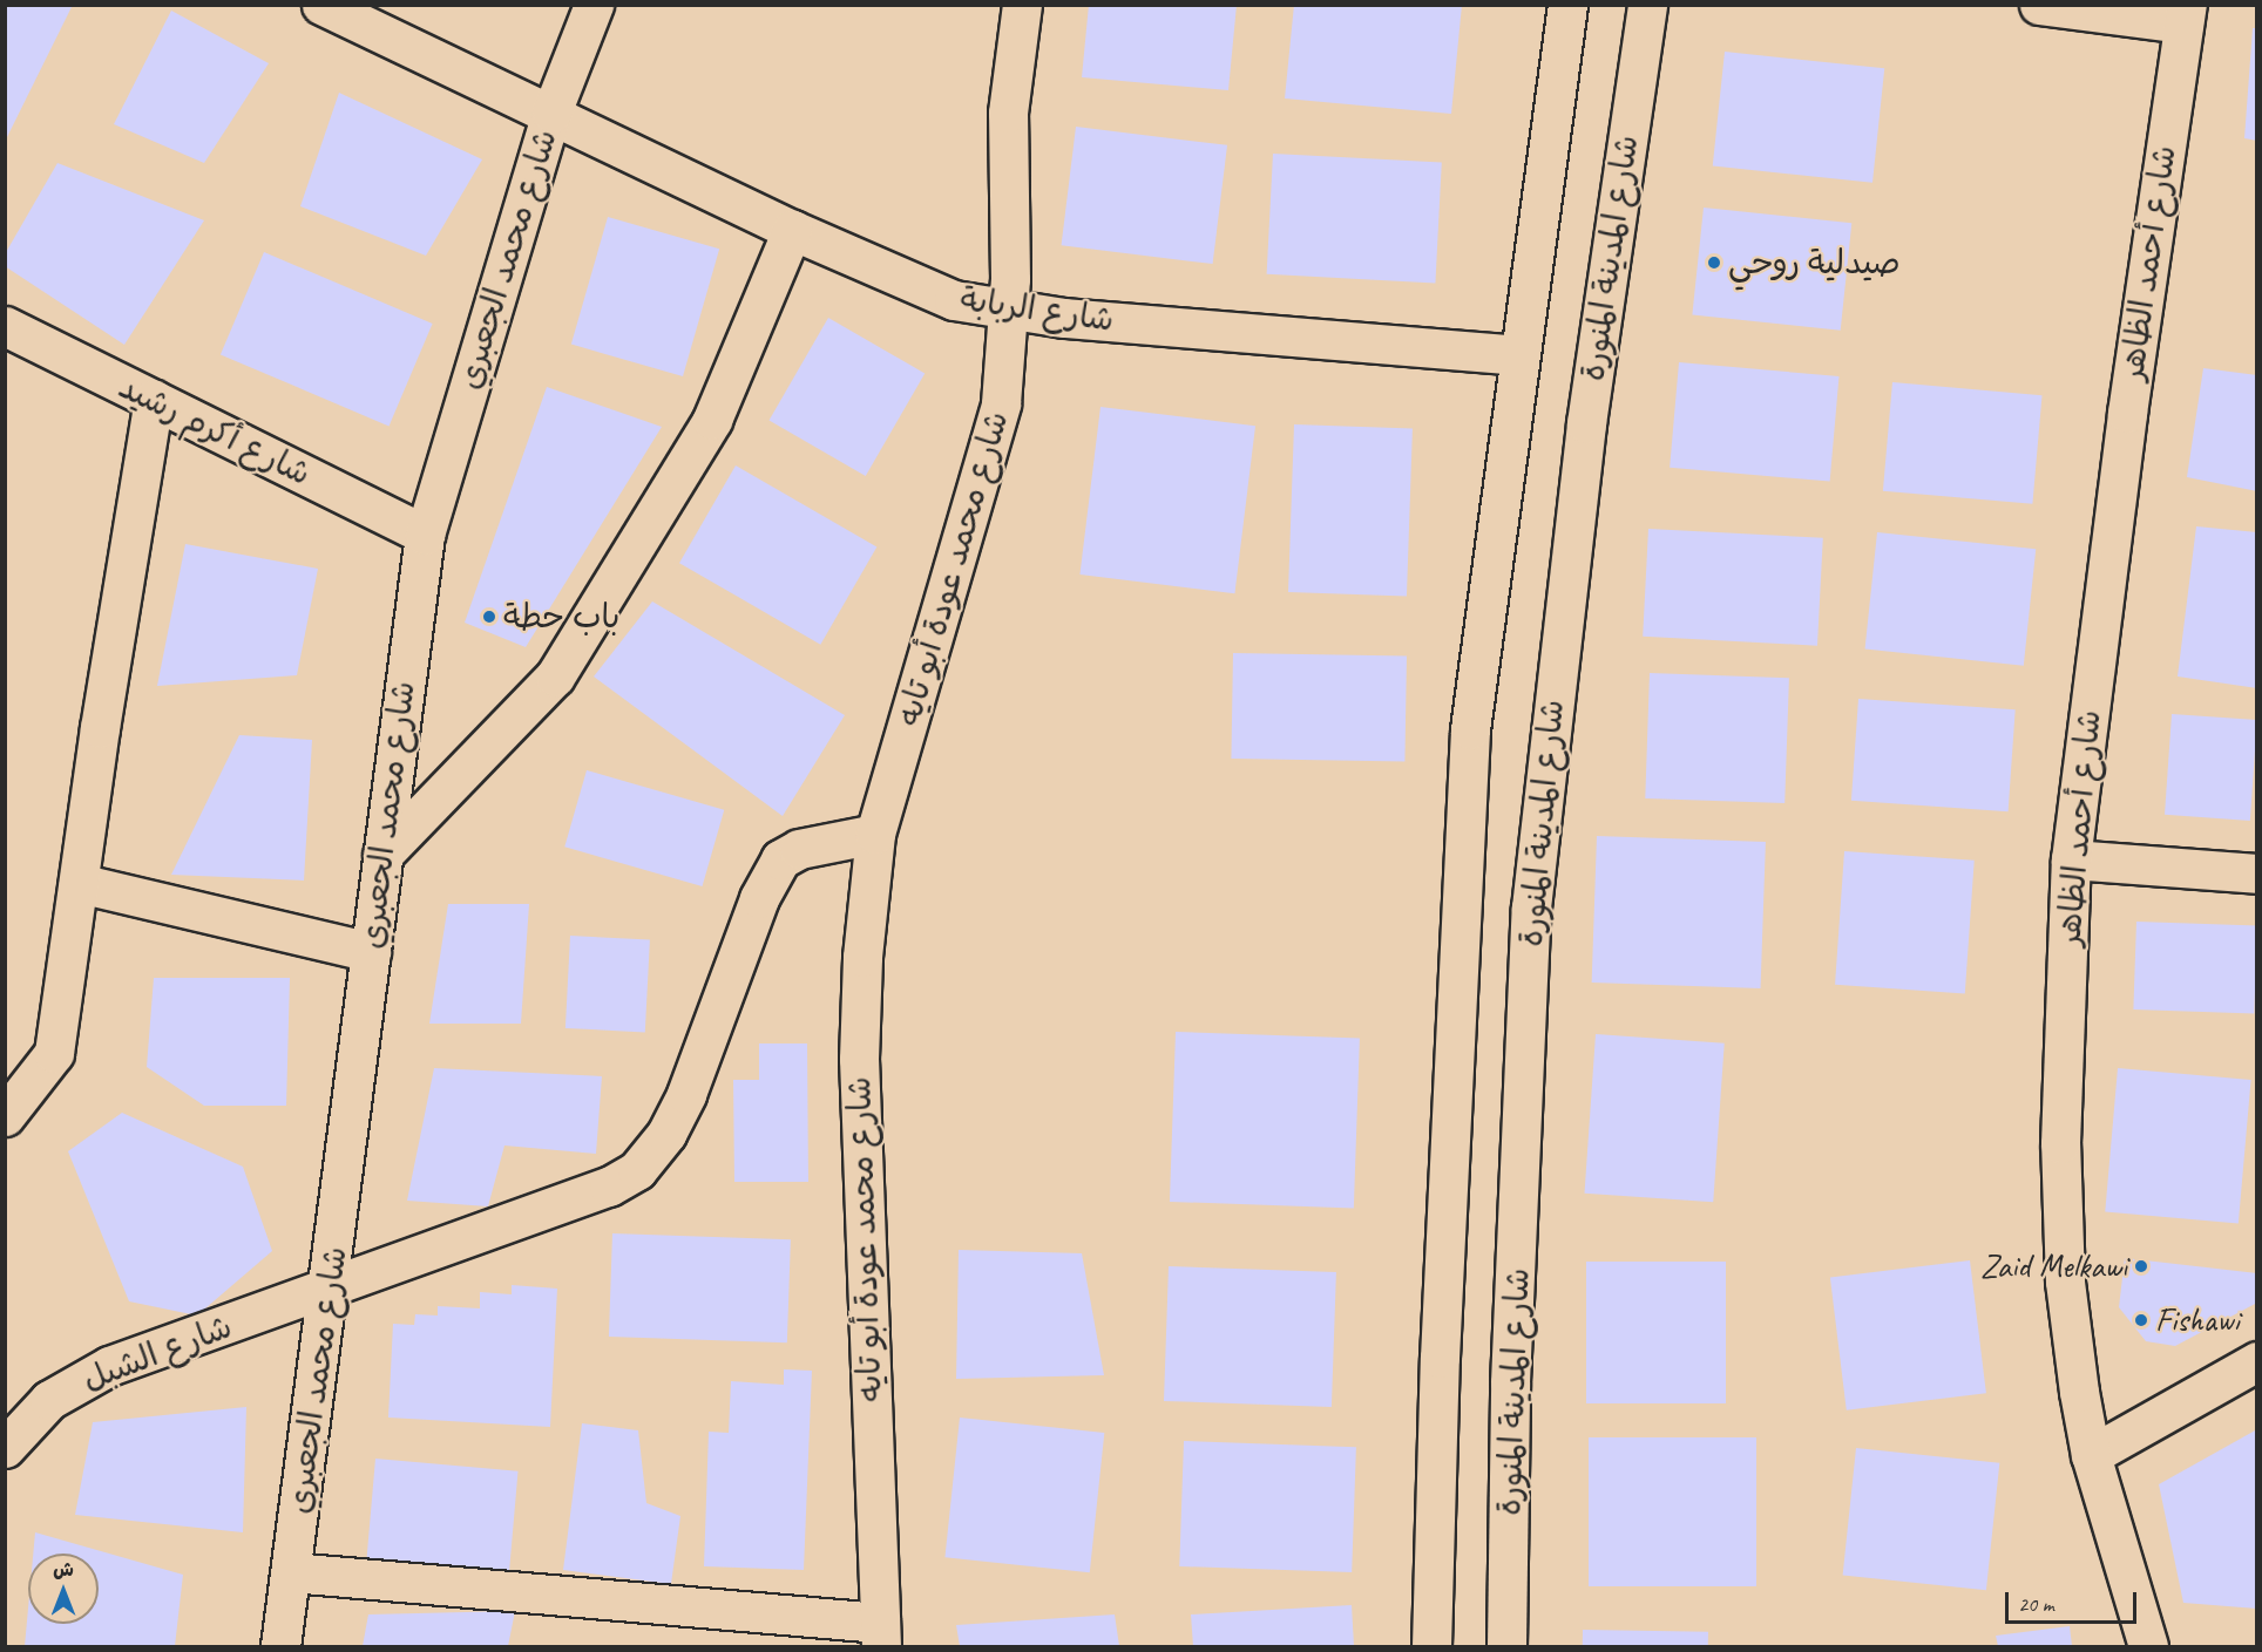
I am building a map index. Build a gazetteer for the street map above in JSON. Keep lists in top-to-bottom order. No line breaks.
{"streets":{"street":["شارع المدينة المنورة","شارع محمد الجعبري","شارع أحمد الظاهر","شارع الربابة","شارع أكرم رشيد","شارع محمد عودة أبو تايه","شارع الشبل"]},"crossings":[["شارع محمد الجعبري","شارع الربابة"],["شارع محمد الجعبري","شارع أكرم رشيد"],["شارع محمد الجعبري","شارع الشبل"],["شارع الربابة","شارع محمد عودة أبو تايه"]],"places":["صيدلية روحي","باب حطة","Zaid Melkawi","Fishawi"],"scale_bar":"20 m","north":"top"}
